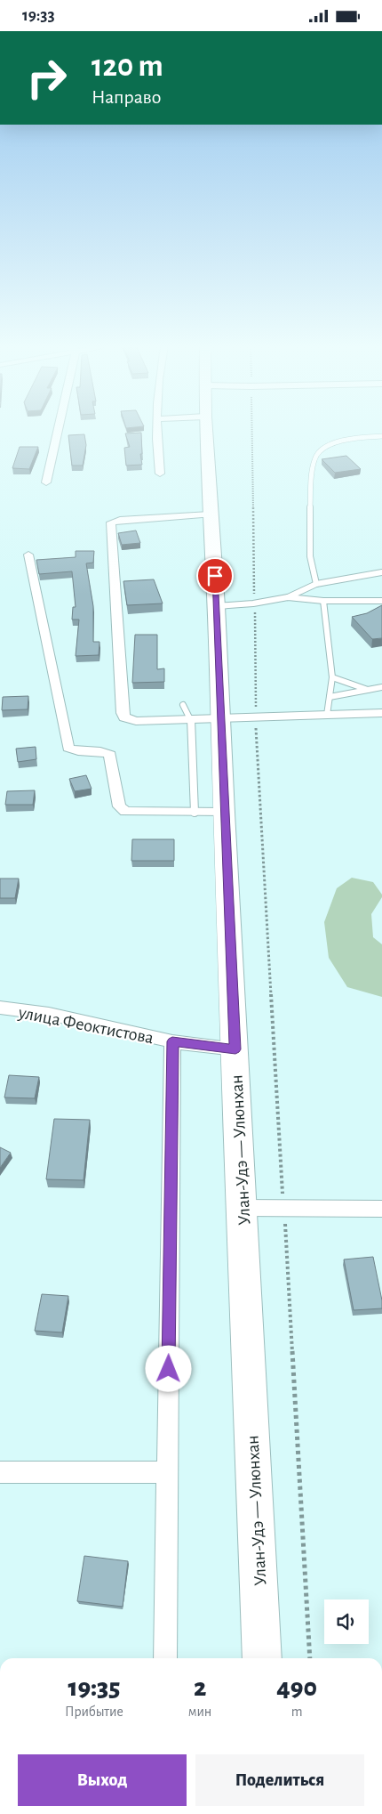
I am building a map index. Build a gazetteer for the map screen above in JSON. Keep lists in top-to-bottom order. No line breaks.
{"streets":{"main road":["Улан-Удэ — Улюнхан"],"street":["улица Феоктистова"]},"crossings":[["улица Феоктистова","Улан-Удэ — Улюнхан"]],"page":{"status":"19:33","turn":["120 m","Направо"],"eta":["19:35","Прибытие","2","мин","490","m"],"buttons":["Выход","Поделиться"]}}
